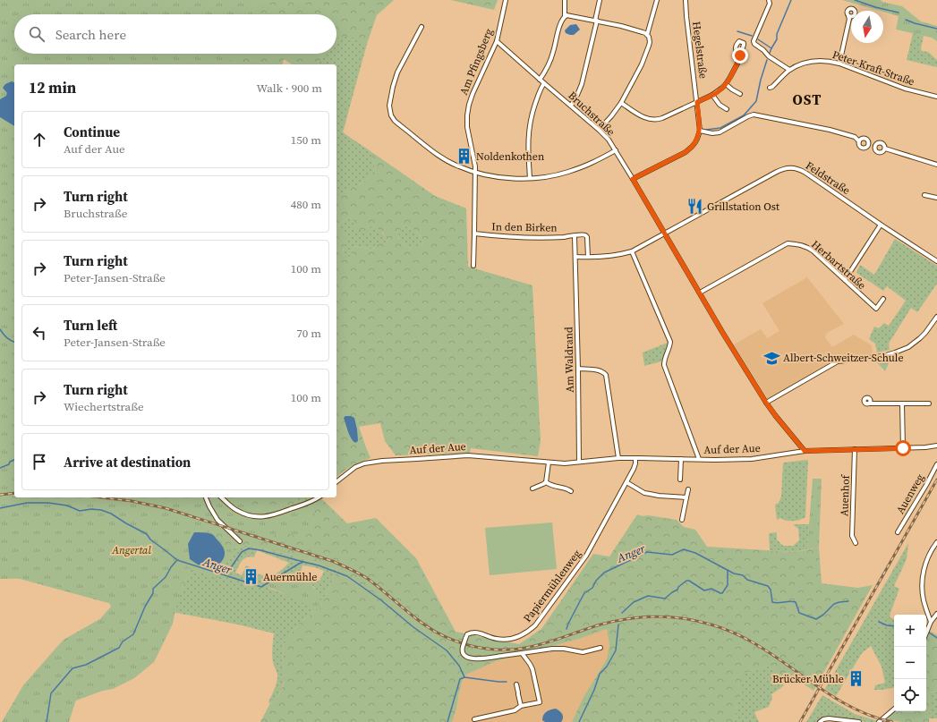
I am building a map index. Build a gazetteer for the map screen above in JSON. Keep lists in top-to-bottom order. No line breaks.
{"streets":{"street":["Hegelstraße","Am Pfingsberg","Peter-Kraft-Straße","Bruchstraße","Feldstraße","In den Birken","Herbartstraße","Am Waldrand","Auf der Aue","Auenweg","Auenhof","Papiermühlenweg"]},"crossings":[["Am Pfingsberg","Bruchstraße"],["Bruchstraße","Feldstraße"],["Bruchstraße","Herbartstraße"],["Bruchstraße","Auf der Aue"],["Am Waldrand","Auf der Aue"],["Auf der Aue","Auenhof"],["Auf der Aue","Papiermühlenweg"]],"districts":["OST"],"water":["Anger"],"parks":["Angertal"],"places":{"building":["Noldenkothen","Auermühle","Brücker Mühle"],"restaurant":["Grillstation Ost"],"school or university":["Albert-Schweitzer-Schule"]},"north":"bottom","page":{"search":"Search here","heading":["12 min","Walk · 900 m"],"list":[["Continue","Auf der Aue","150 m"],["Turn right","Bruchstraße","480 m"],["Turn right","Peter-Jansen-Straße","100 m"],["Turn left","Peter-Jansen-Straße","70 m"],["Turn right","Wiechertstraße","100 m"],"Arrive at destination"],"map_buttons":["+","−"]}}
